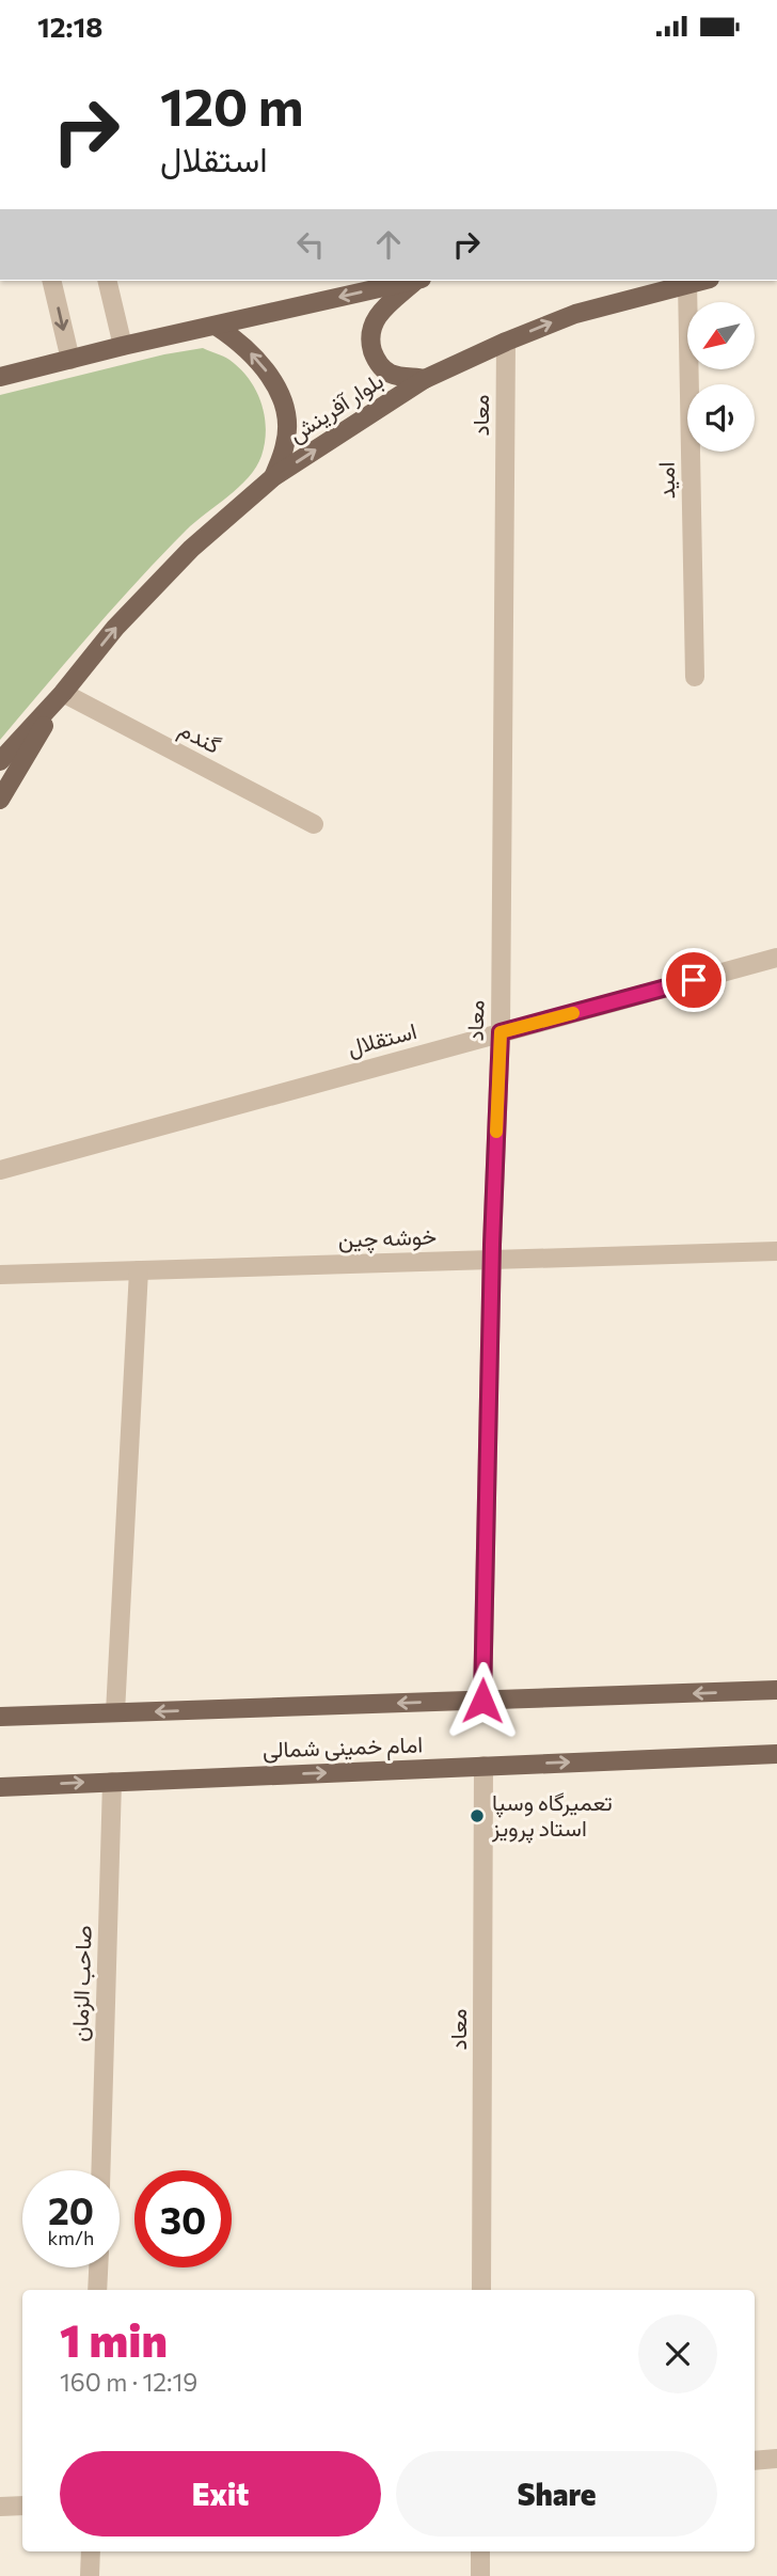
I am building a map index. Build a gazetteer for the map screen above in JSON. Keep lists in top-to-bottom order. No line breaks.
{"streets":{"main road":["بلوار آفرینش","امام خمینی شمالی"],"street":["معاد","امید","گندم","استقلال","خوشه چین","صاحب الزمان"]},"crossings":[["بلوار آفرینش","معاد"],["بلوار آفرینش","امید"],["بلوار آفرینش","گندم"],["معاد","استقلال"],["معاد","خوشه چین"],["معاد","امام خمینی شمالی"],["امام خمینی شمالی","صاحب الزمان"]],"one_way":["بلوار آفرینش"],"places":["تعمیرگاه وسپا استاد پرویز"],"north":"bottom left","page":{"status":"12:18","turn":["120 m","استقلال"],"speed":"20 km/h","limit":"30","heading":["1 min","160 m · 12:19"],"buttons":["Exit","Share"]}}
